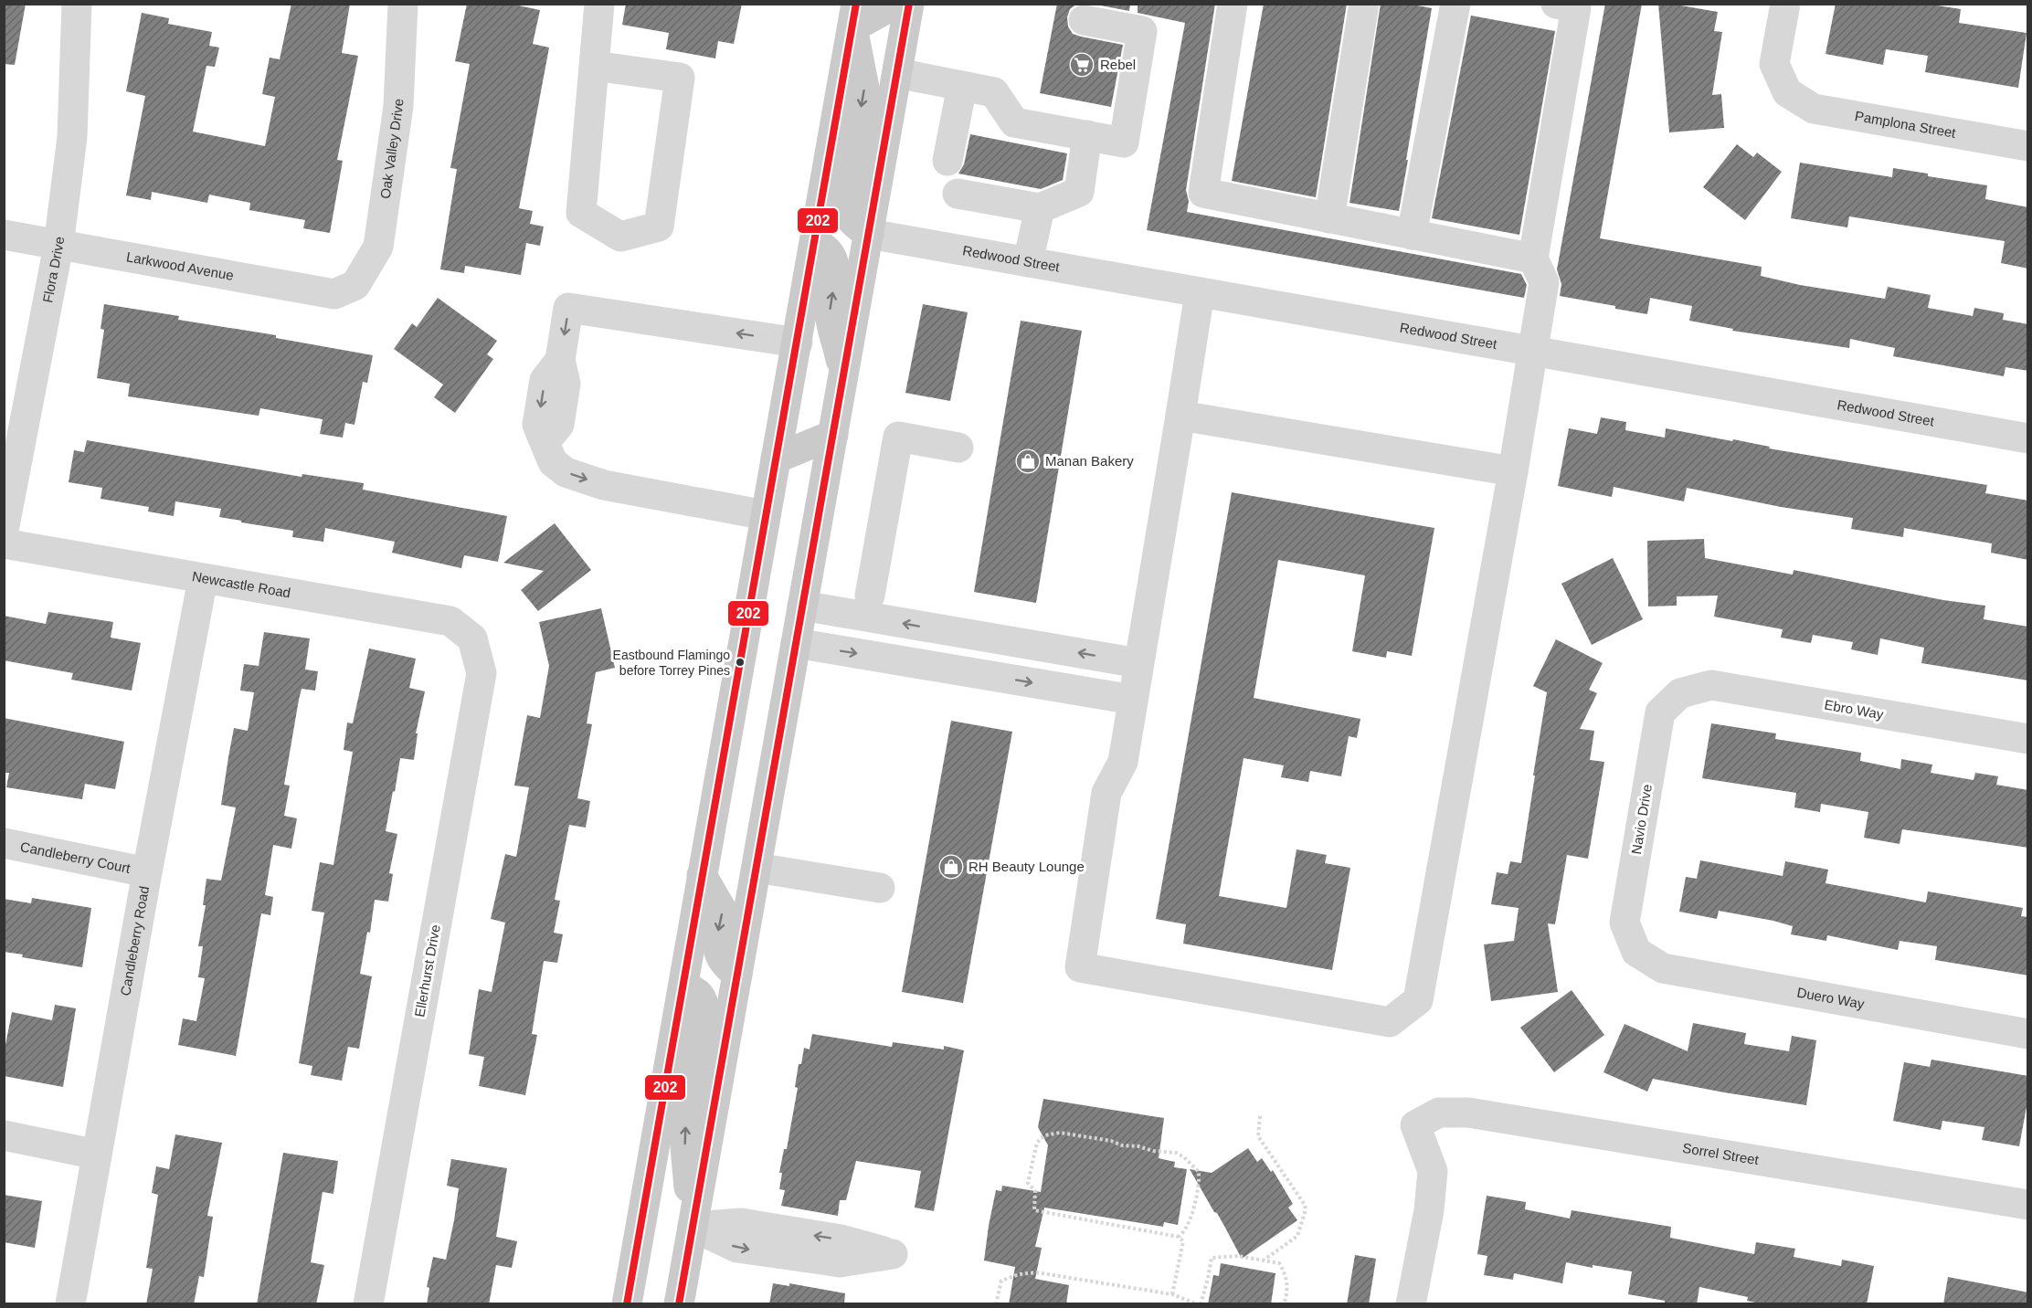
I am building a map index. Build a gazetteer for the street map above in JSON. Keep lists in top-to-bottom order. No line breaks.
{"streets":{"street":["Pamplona Street","Oak Valley Drive","Redwood Street","Larkwood Avenue","Flora Drive","Newcastle Road","Ebro Way","Navio Drive","Candleberry Court","Candleberry Road","Ellerhurst Drive","Duero Way","Sorrel Street"]},"crossings":[["Oak Valley Drive","Larkwood Avenue"],["Larkwood Avenue","Flora Drive"],["Newcastle Road","Candleberry Road"],["Newcastle Road","Ellerhurst Drive"],["Ebro Way","Navio Drive"],["Navio Drive","Duero Way"],["Candleberry Court","Candleberry Road"]],"places":{"supermarket":["Rebel"],"shop":["Manan Bakery","RH Beauty Lounge"],"other":["Eastbound Flamingo before Torrey Pines"]},"lines":["transit line 202"]}
